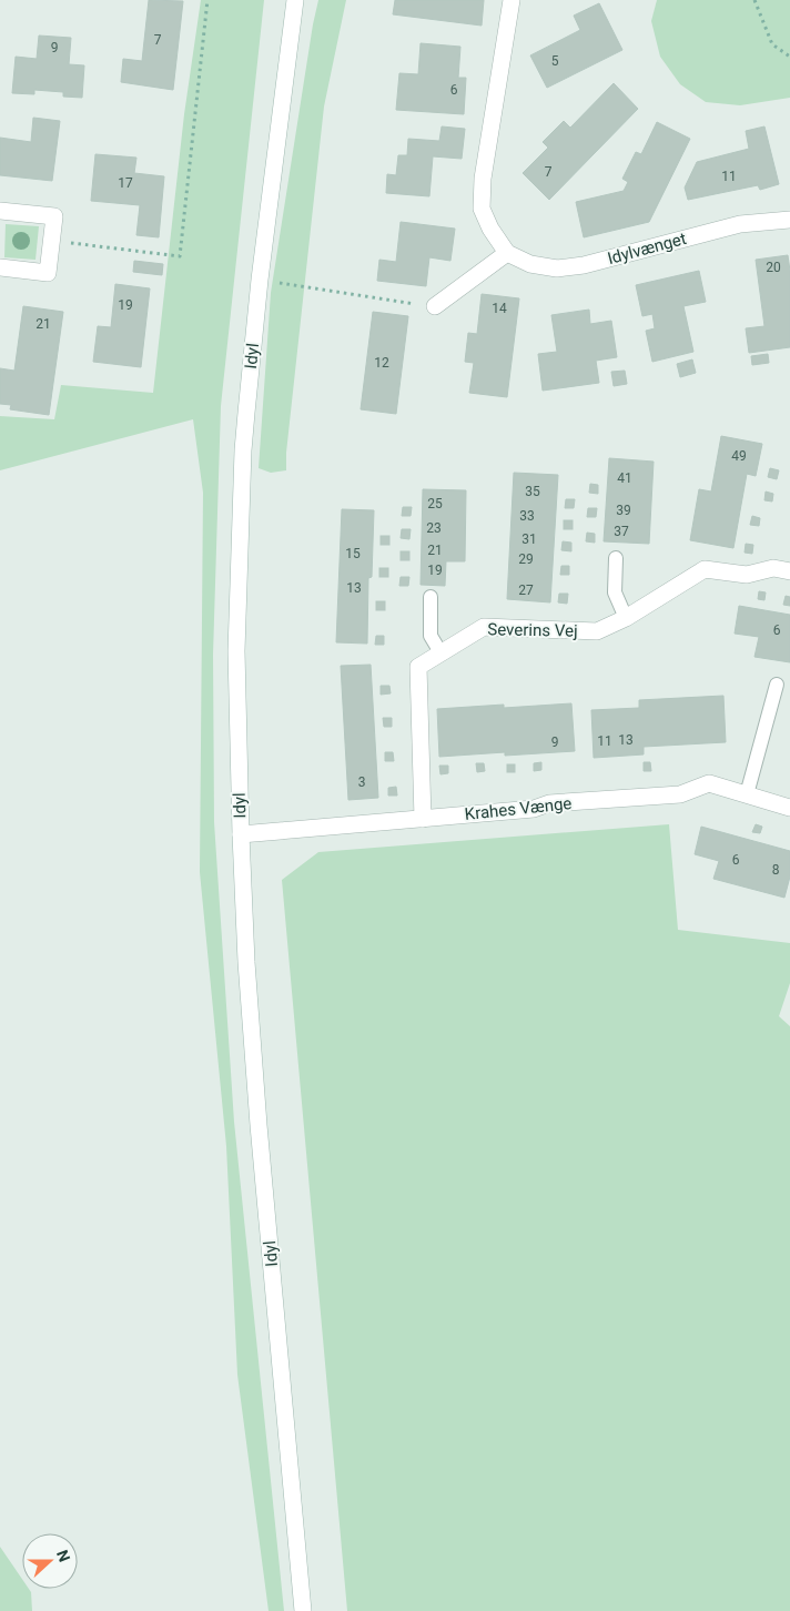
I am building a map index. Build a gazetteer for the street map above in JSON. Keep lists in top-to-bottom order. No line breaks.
{"streets":{"street":["Idylvænget","Idyl","Severins Vej","Krahes Vænge"]},"crossings":[["Idyl","Krahes Vænge"],["Severins Vej","Krahes Vænge"]],"house_numbers":["7","9","5","6","7","11","17","20","19","14","21","12","49","41","35","25","39","33","23","37","31","21","15","29","19","13","27","6","13","11","9","3","6","8"],"north":"right"}
